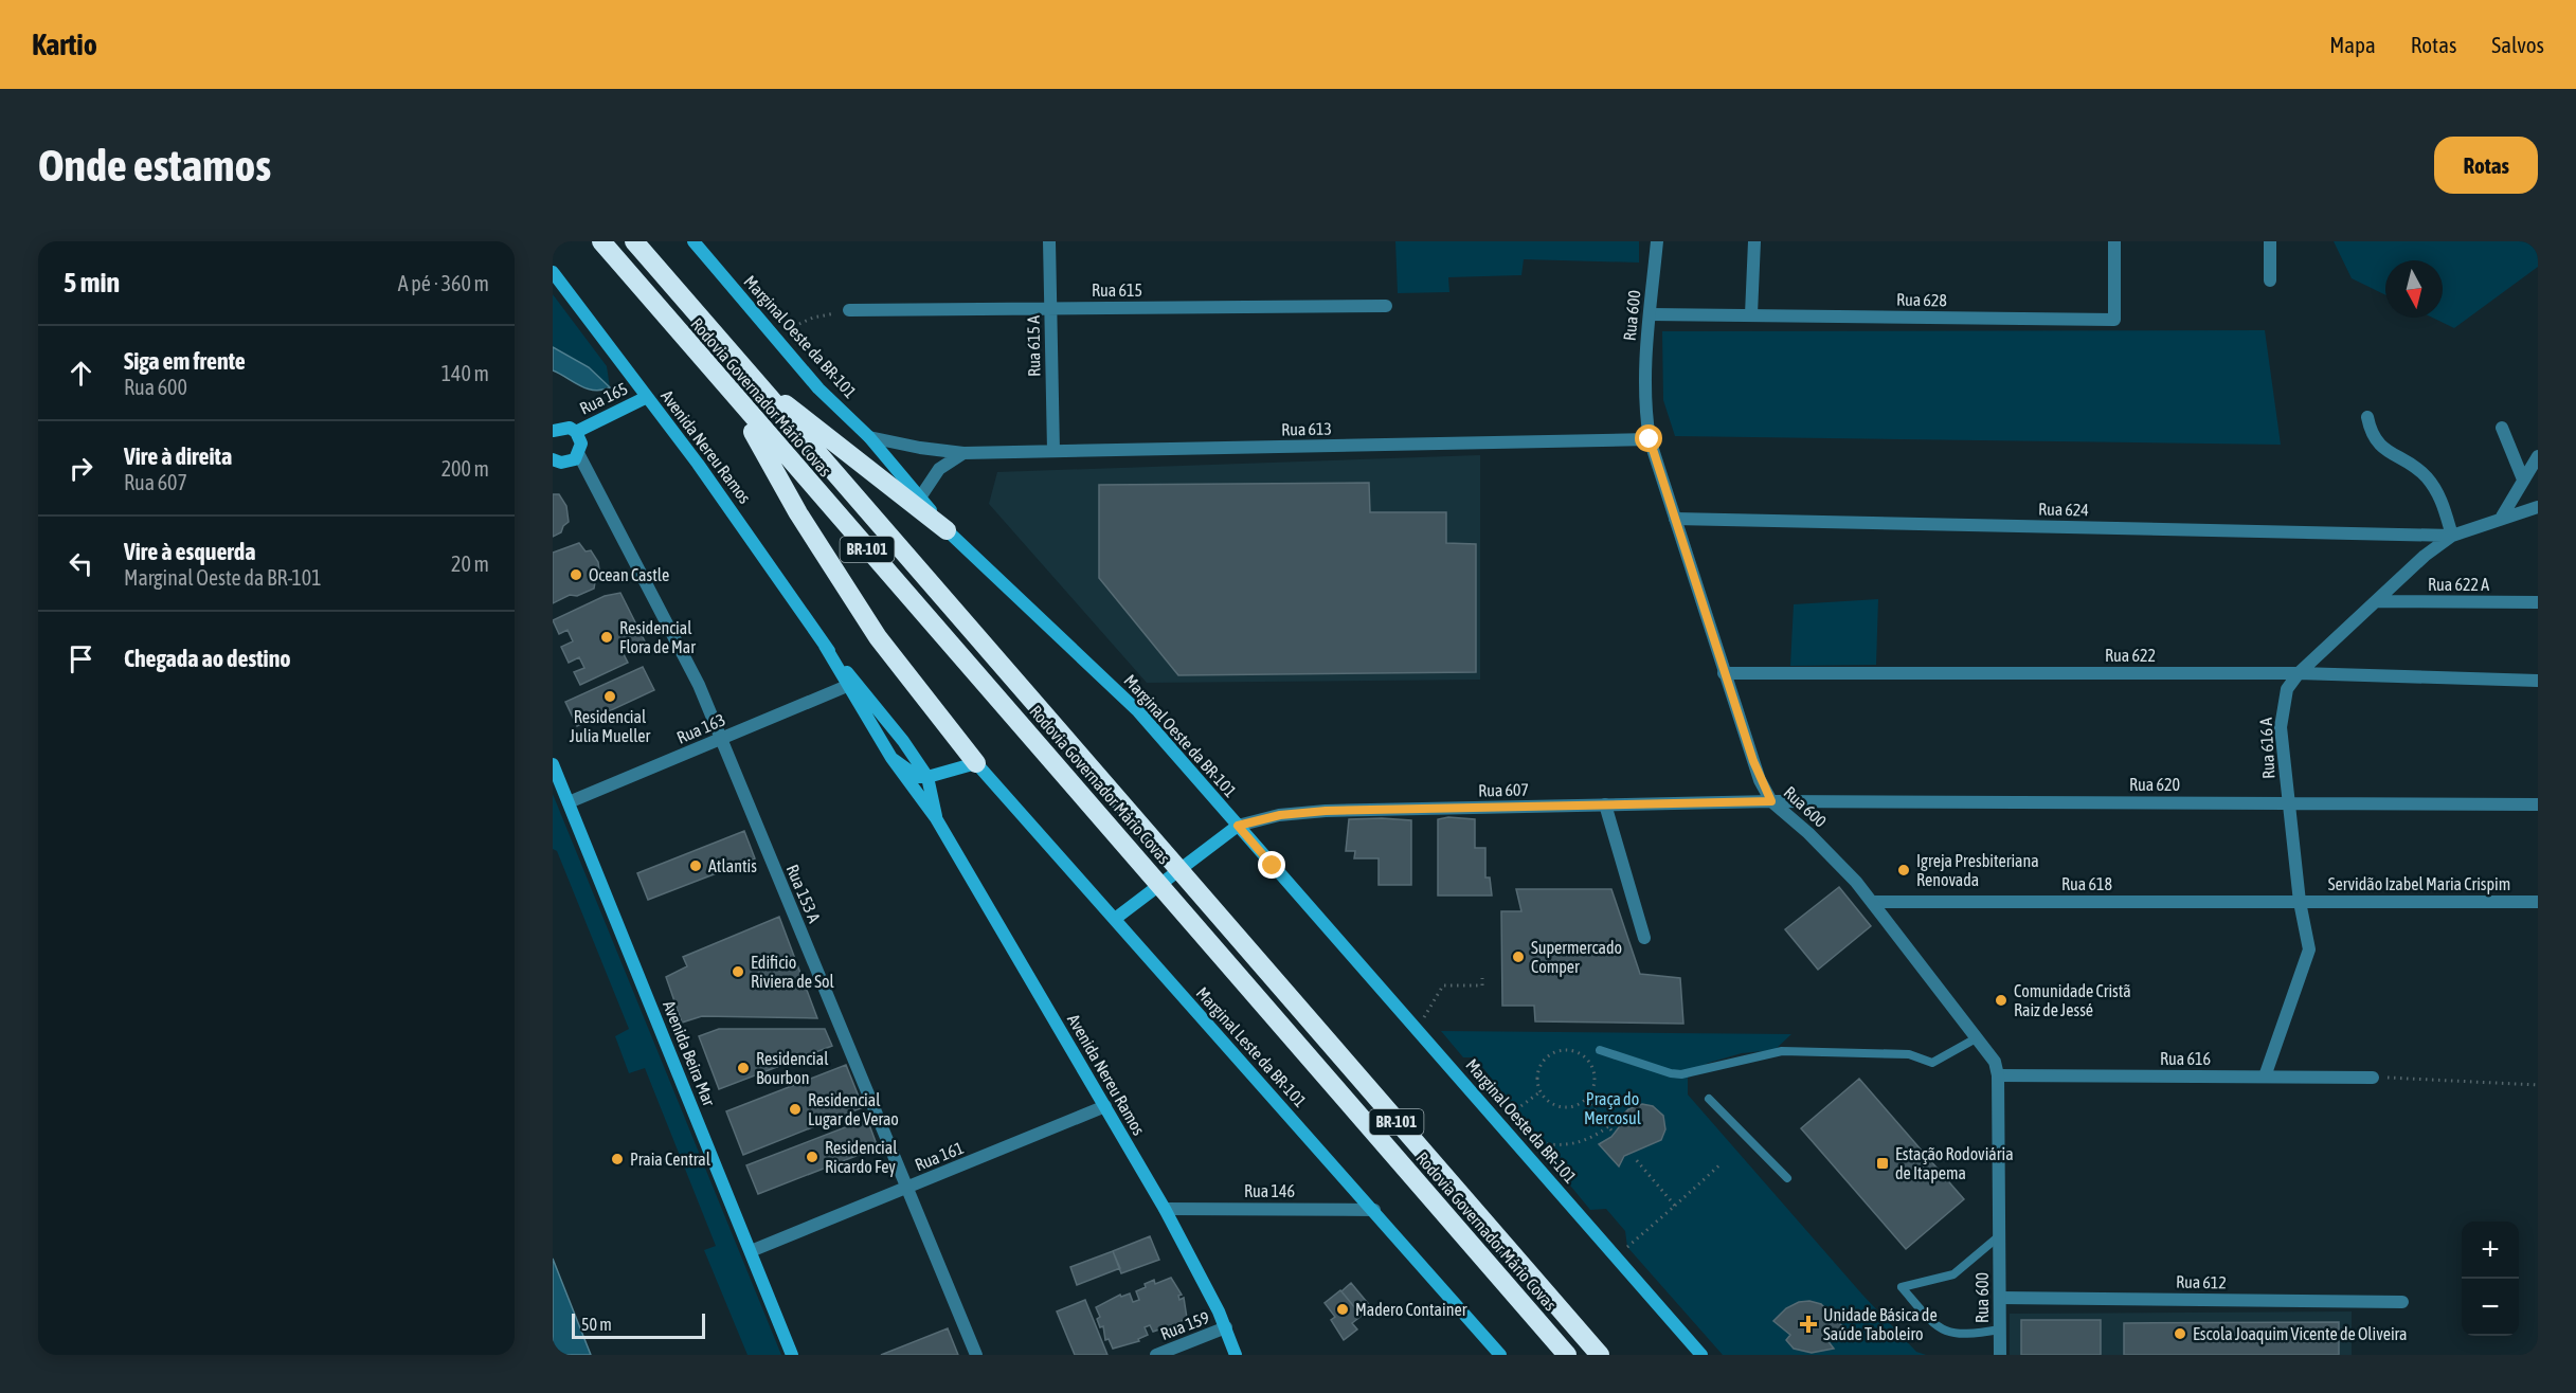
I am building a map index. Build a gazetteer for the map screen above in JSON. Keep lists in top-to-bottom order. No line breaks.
{"streets":{"highway":["Rodovia Governador Mário Covas","BR-101"],"main road":["Marginal Oeste da BR-101","Rua 165","Avenida Nereu Ramos","Marginal Leste da BR-101","Avenida Beira Mar"],"street":["Rua 615","Rua 628","Rua 600","Rua 615 A","Rua 613","Rua 624","Rua 622 A","Rua 622","Rua 163","Rua 616 A","Rua 620","Rua 607","Rua 618","Servidão Izabel Maria Crispim","Rua 153 A","Rua 616","Rua 161","Rua 146","Rua 612","Rua 159"]},"crossings":[["Rua 615","Rua 615 A"],["Rua 628","Rua 600"],["Rua 600","Rua 613"],["Rua 600","Rua 624"],["Rua 600","Rua 622"],["Rua 600","Rua 620"],["Rua 600","Rua 607"],["Rua 600","Rua 618"],["Rua 600","Rua 616"],["Rua 600","Rua 612"],["Marginal Oeste da BR-101","Rua 613"],["Marginal Oeste da BR-101","Rua 607"],["Rua 615 A","Rua 613"],["Rua 165","Avenida Nereu Ramos"],["Avenida Nereu Ramos","Rua 163"],["Avenida Nereu Ramos","Rua 161"],["Avenida Nereu Ramos","Rua 146"],["Avenida Nereu Ramos","Rua 159"],["Rua 624","Rua 616 A"],["Rua 622 A","Rua 616 A"],["Rua 622","Rua 616 A"],["Rua 163","Rua 153 A"],["Rua 163","Avenida Beira Mar"],["Rua 616 A","Rua 620"],["Rua 616 A","Rua 618"],["Rua 616 A","Servidão Izabel Maria Crispim"],["Rua 616 A","Rua 616"],["Rua 620","Rua 607"],["Rua 618","Servidão Izabel Maria Crispim"],["Rua 153 A","Rua 161"],["Marginal Leste da BR-101","Rua 146"],["Avenida Beira Mar","Rua 161"]],"parks":["Praça do Mercosul"],"places":{"other":["Ocean Castle","Residencial Flora de Mar","Residencial Julia Mueller","Atlantis","Igreja Presbiteriana Renovada","Supermercado Comper","Edificio Riviera de Sol","Comunidade Cristã Raiz de Jessé","Residencial Bourbon","Residencial Lugar de Verao","Residencial Ricardo Fey","Praia Central","Madero Container","Escola Joaquim Vicente de Oliveira"],"transit":["Estação Rodoviária de Itapema"],"health":["Unidade Básica de Saúde Taboleiro"]},"scale_bar":"50 m","north":"bottom","page":{"header":"Kartio","nav":["Mapa","Rotas","Salvos"],"buttons":"Rotas","title":"Onde estamos","heading":["5 min","A pé · 360 m"],"list":[["Siga em frente","Rua 600","140 m"],["Vire à direita","Rua 607","200 m"],["Vire à esquerda","Marginal Oeste da BR-101","20 m"],"Chegada ao destino"],"map_buttons":["+","−"],"scale":"50 m"}}
